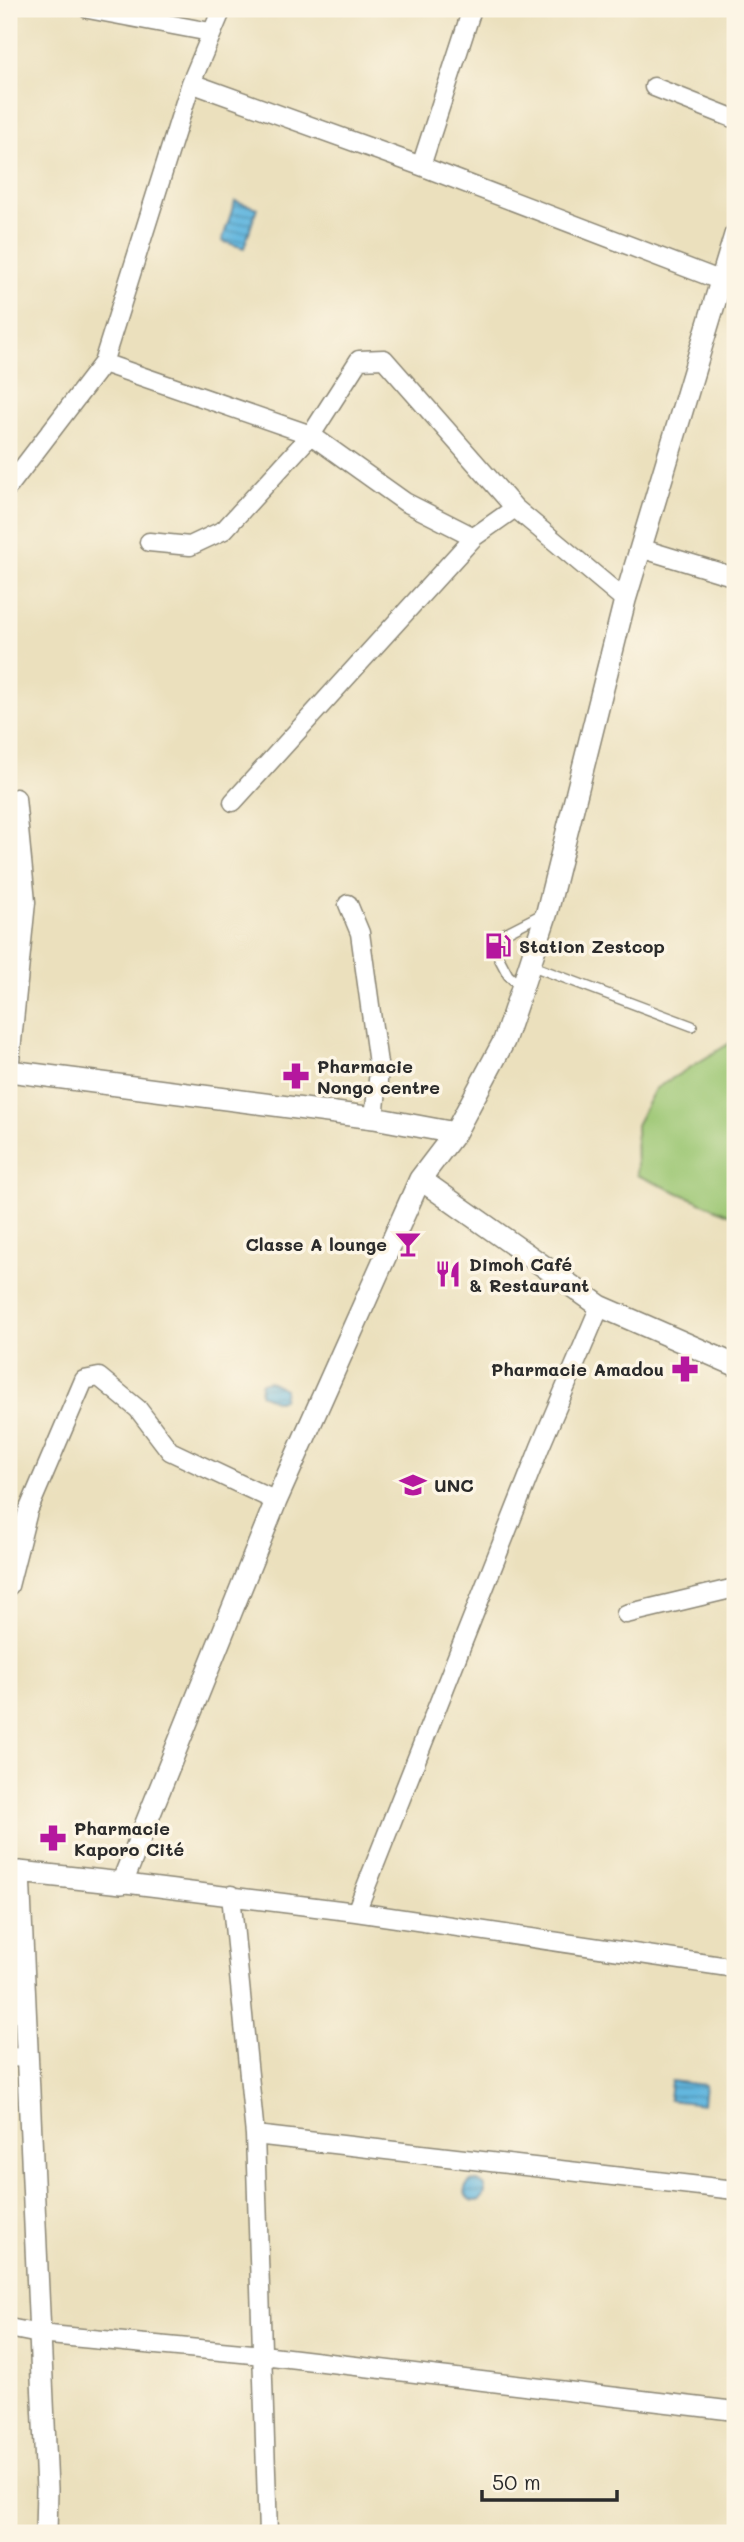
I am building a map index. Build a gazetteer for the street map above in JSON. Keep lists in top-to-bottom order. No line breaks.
{"places":{"fuel station":["Station Zestcop"],"pharmacy":["Pharmacie Nongo centre","Pharmacie Amadou","Pharmacie Kaporo Cité"],"bar":["Classe A lounge"],"restaurant":["Dimoh Café & Restaurant"],"school or university":["UNC"]},"scale_bar":"50 m"}
